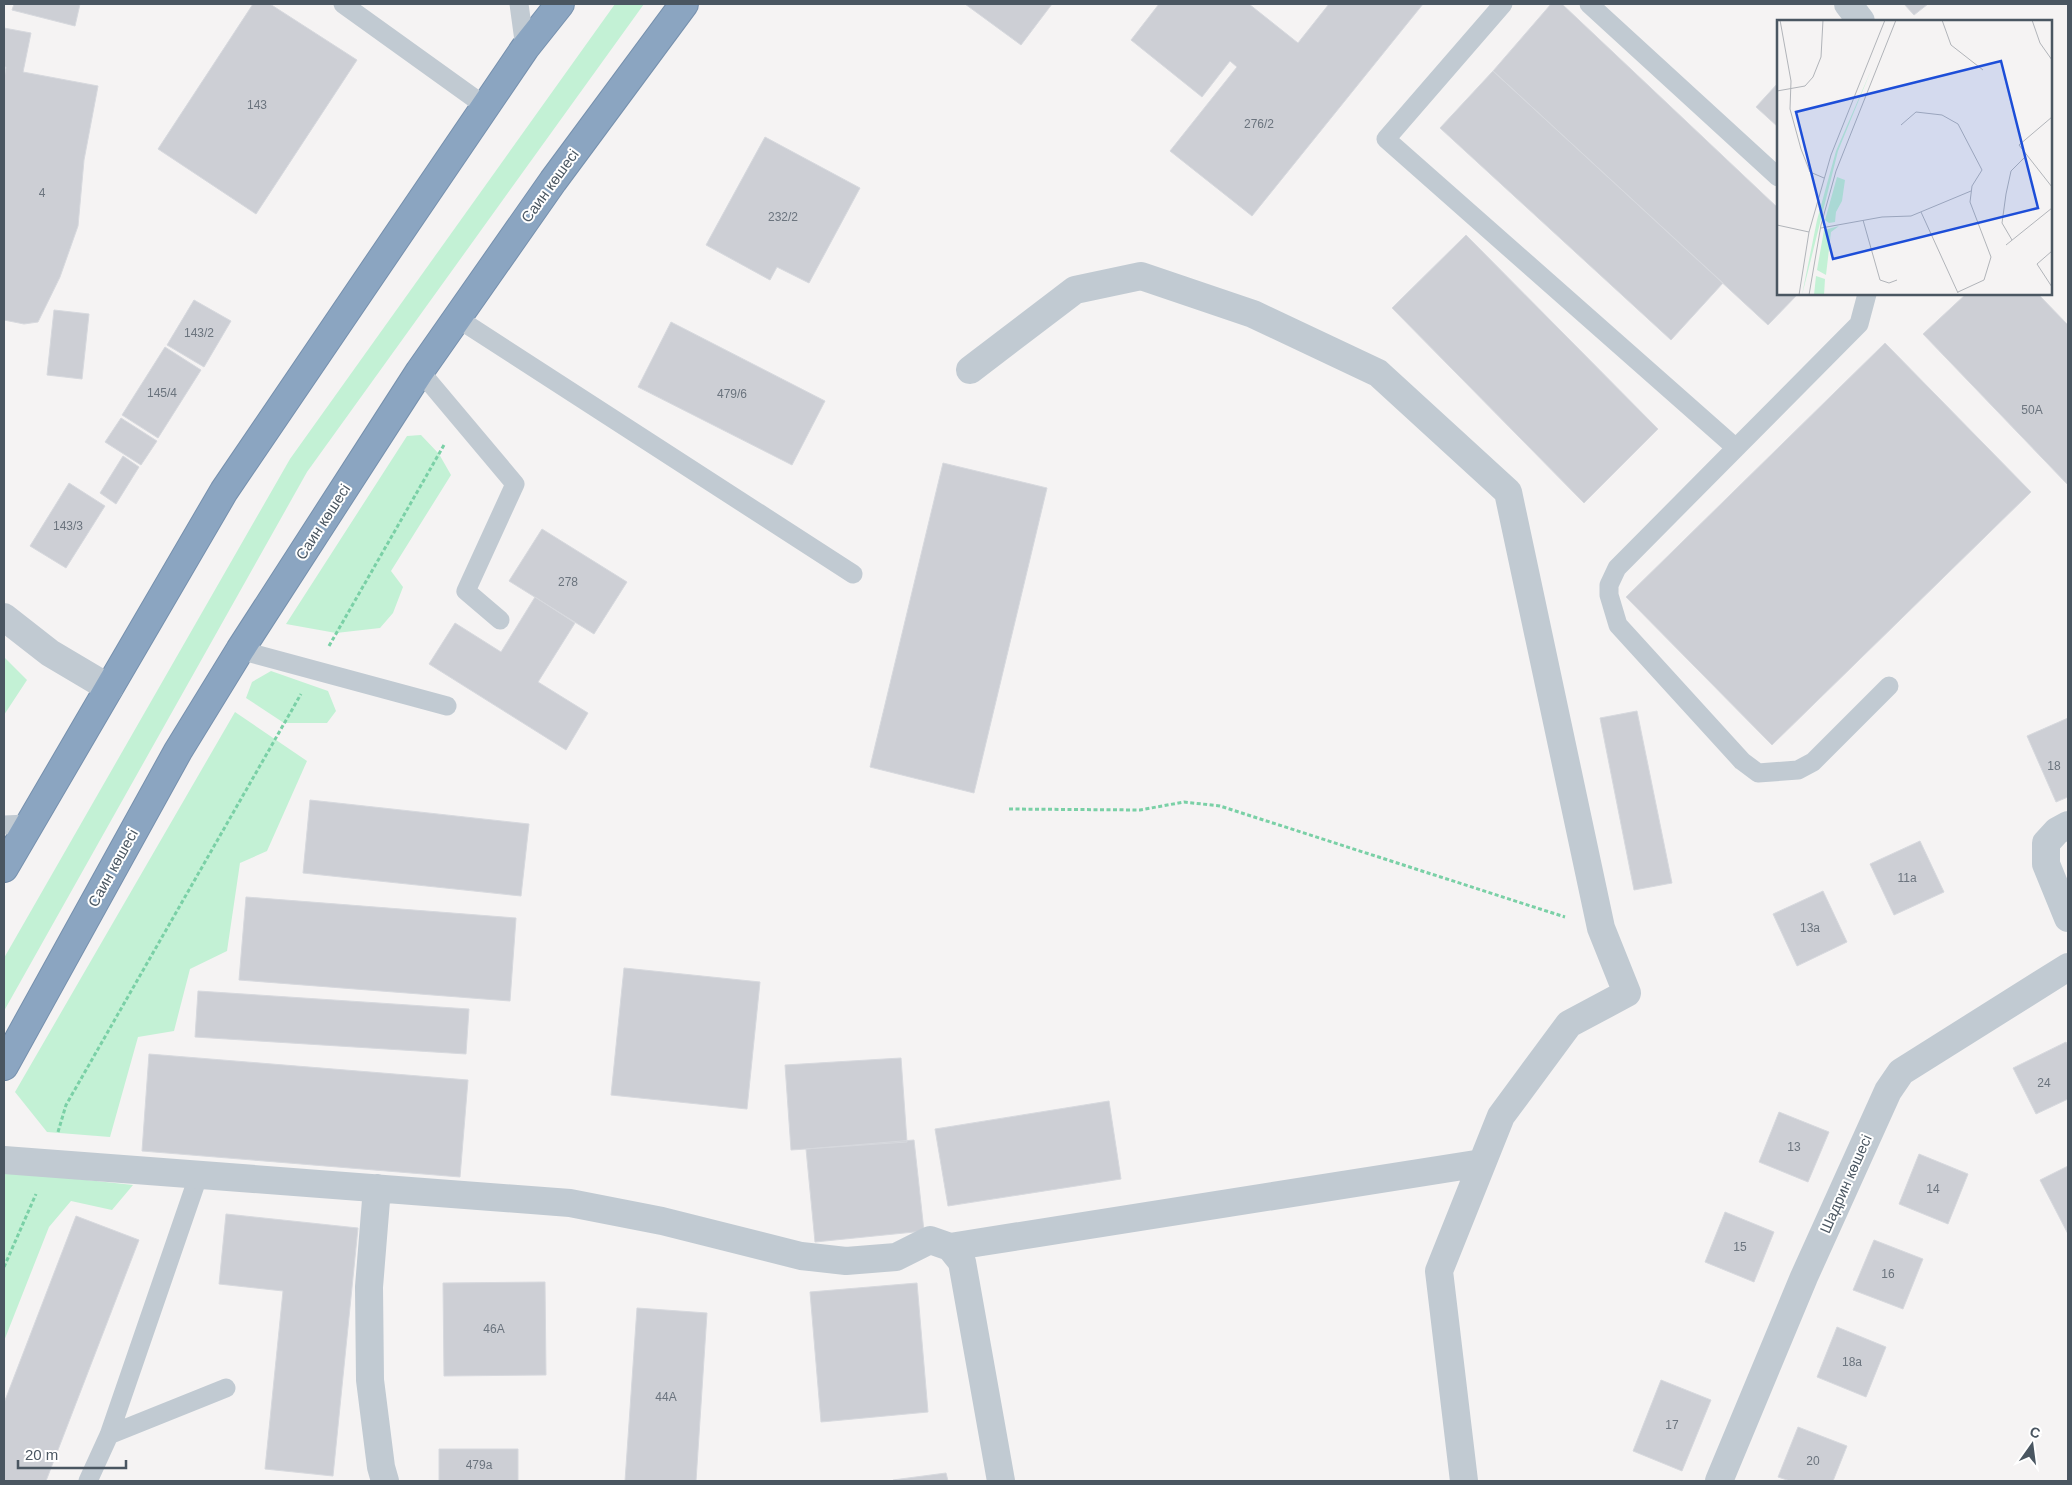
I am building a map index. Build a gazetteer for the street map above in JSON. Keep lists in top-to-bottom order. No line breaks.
{"streets":{"highway":["Саин көшесі"],"street":["Шадрин көшесі"]},"house_numbers":["143","276/2","4","232/2","143/2","145/4","479/6","50А","143/3","278","18","11а","13а","24","13","14","15","16","46А","18а","44А","17","20","479а"],"scale_bar":"20 m","north":"top"}
